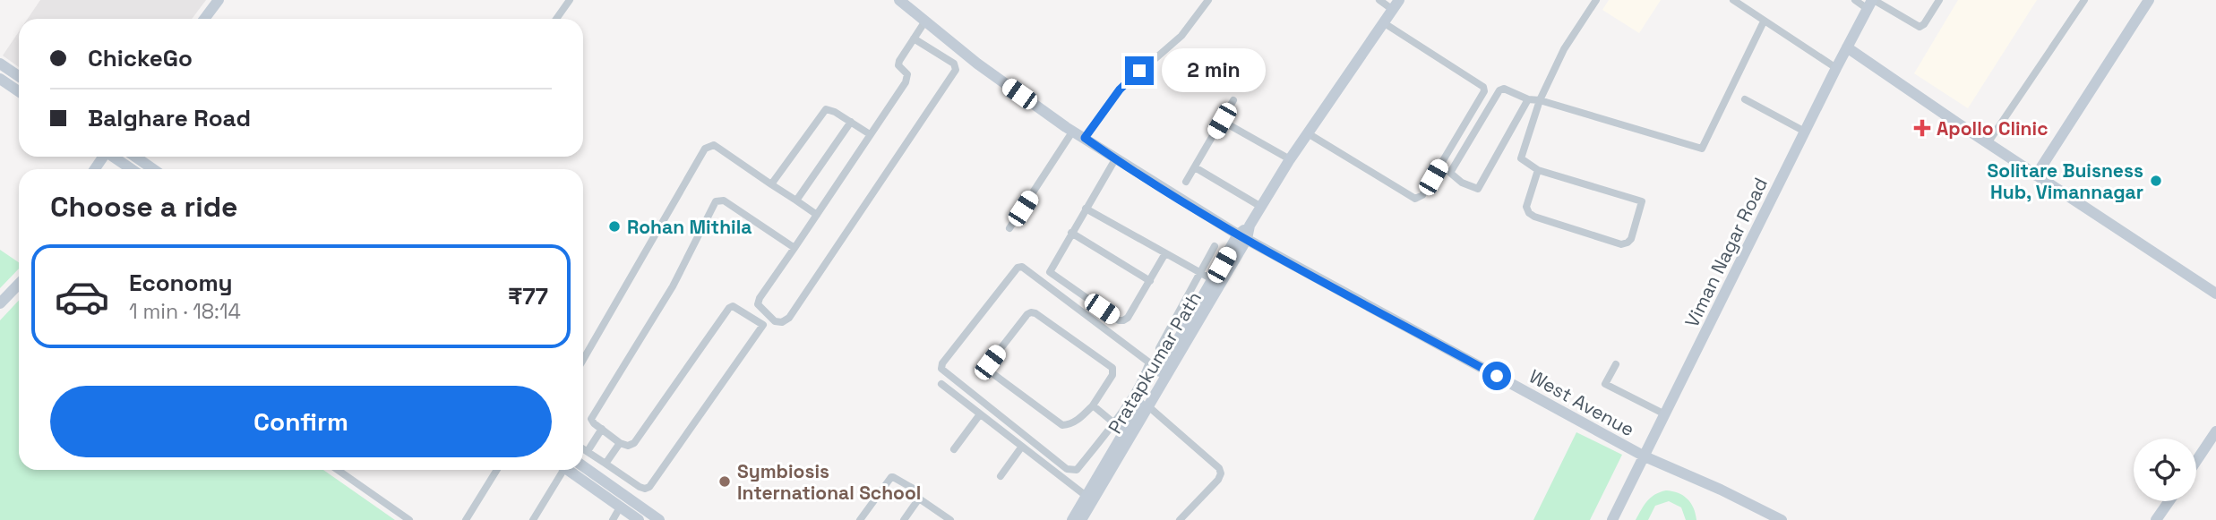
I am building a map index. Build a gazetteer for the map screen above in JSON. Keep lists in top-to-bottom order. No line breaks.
{"streets":{"street":["Viman Nagar Road","Pratapkumar Path","West Avenue"]},"crossings":[["Viman Nagar Road","West Avenue"],["Pratapkumar Path","West Avenue"]],"places":{"health":["Apollo Clinic"],"other":["Solitare Buisness Hub, Vimannagar","Rohan Mithila","Symbiosis International School"]},"page":{"banner":["ChickeGo","Balghare Road"],"bubble":"2 min","heading":"Choose a ride","list":[{"name":"Economy","note":"1 min · 18:14","value":"₹77"}],"buttons":"Confirm"}}
